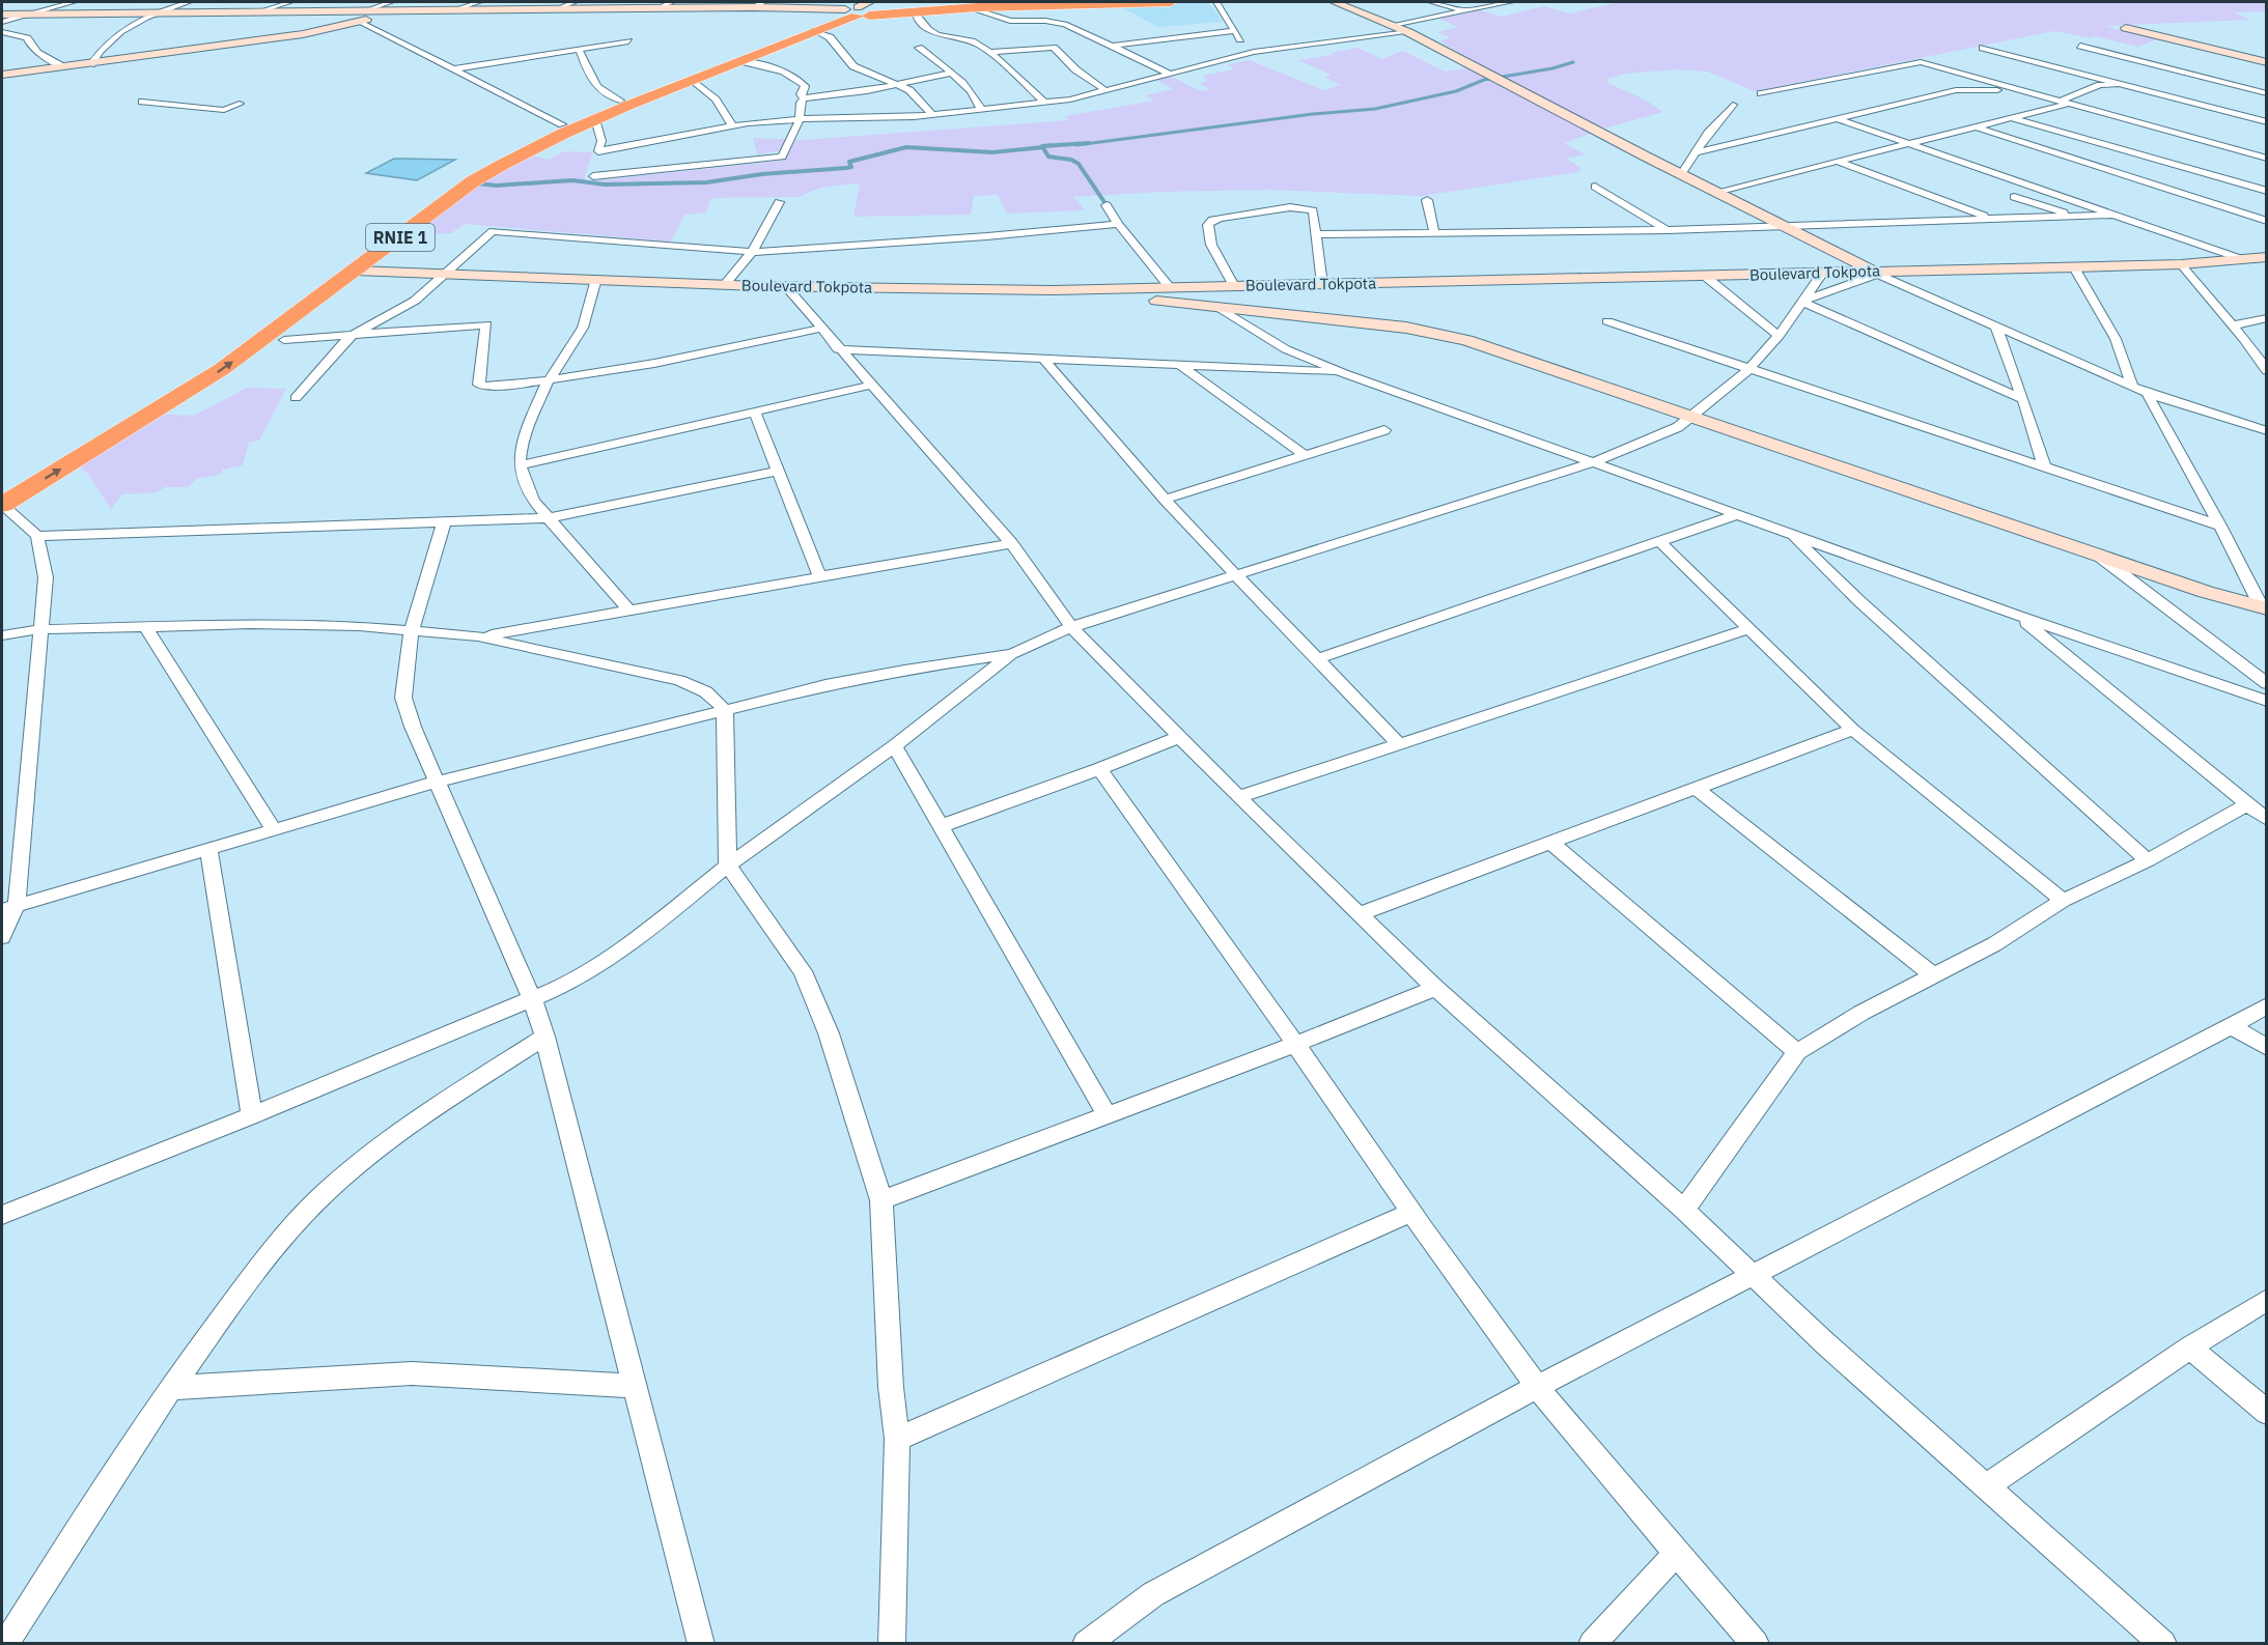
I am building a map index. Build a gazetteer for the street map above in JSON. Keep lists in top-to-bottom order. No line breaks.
{"streets":{"highway":["RNIE 1"],"street":["Boulevard Tokpota"]},"crossings":[["RNIE 1","Boulevard Tokpota"]]}
